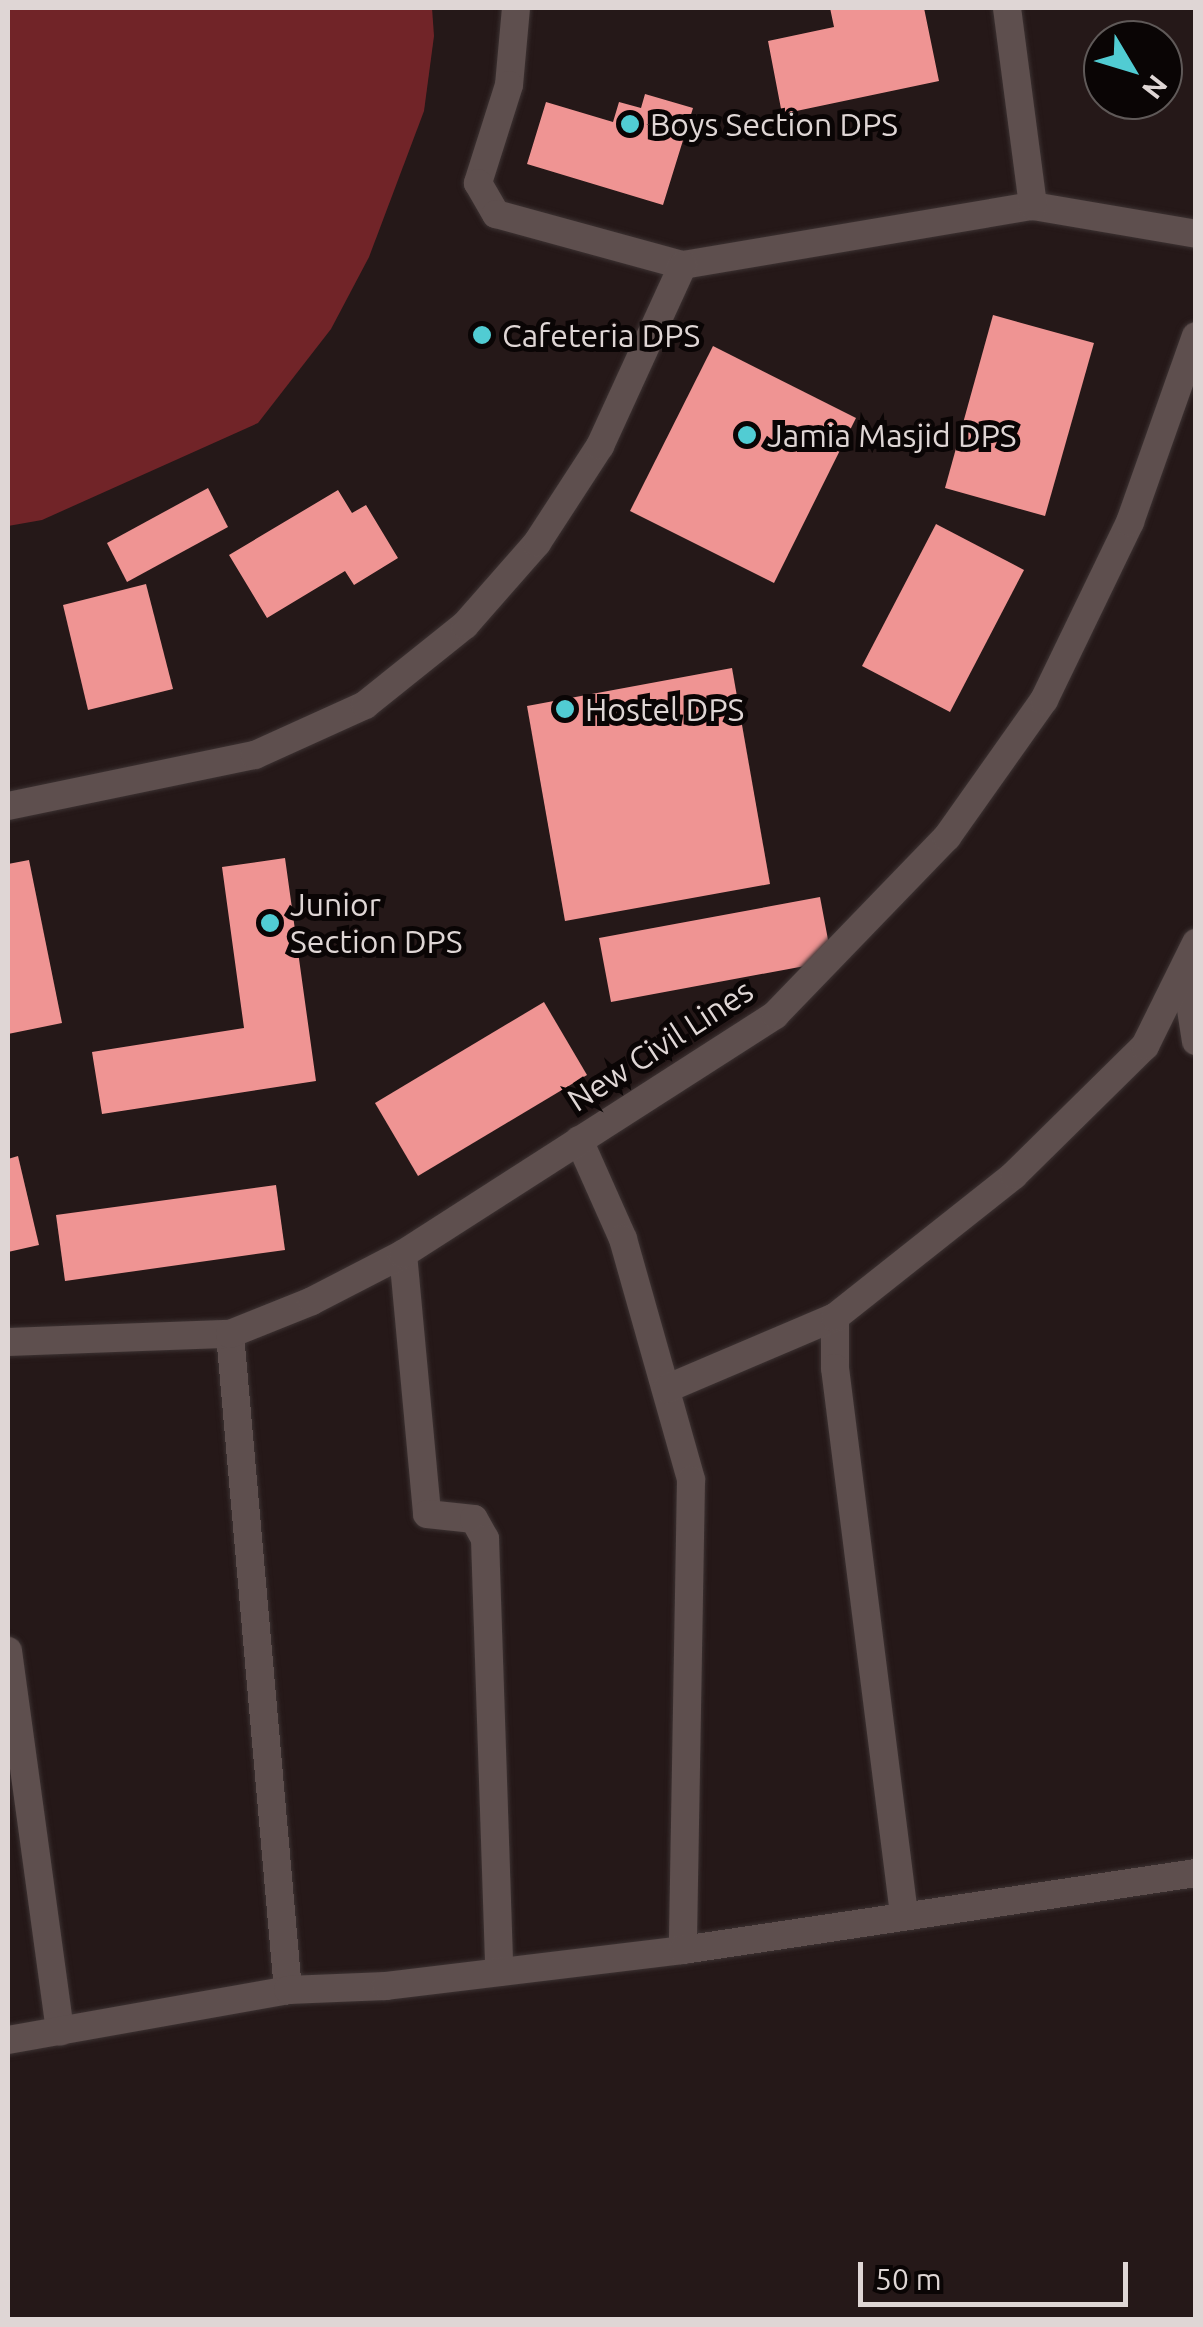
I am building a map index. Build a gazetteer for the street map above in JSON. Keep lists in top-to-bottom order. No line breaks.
{"streets":{"street":["New Civil Lines"]},"places":["Boys Section DPS","Cafeteria DPS","Jamia Masjid DPS","Hostel DPS","Junior Section DPS"],"scale_bar":"50 m","north":"bottom right"}
